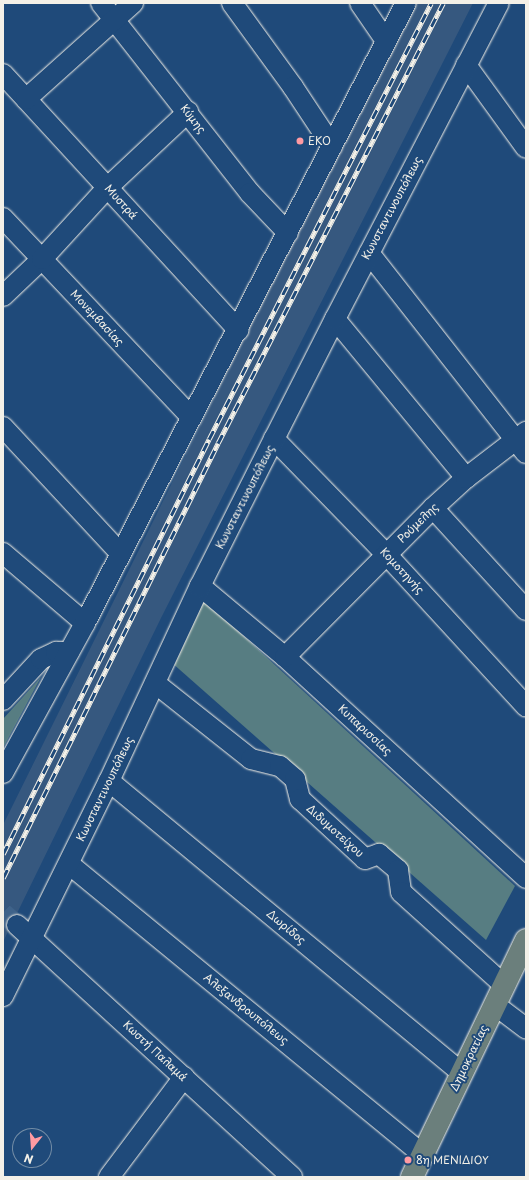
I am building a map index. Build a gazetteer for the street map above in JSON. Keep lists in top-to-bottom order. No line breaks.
{"streets":{"main road":["Δημοκρατίας"],"street":["Κύμης","Μυστρά","Κωνσταντινουπόλεως","Μονεμβασίας","Ρούμελης","Κομοτηνής","Κυπαρισσίας","Διδυμοτείχου","Δωρίδος","Αλεξανδρουπόλεως","Κωστή Παλαμά"]},"crossings":[["Κωνσταντινουπόλεως","Κομοτηνής"],["Κωνσταντινουπόλεως","Κυπαρισσίας"],["Κωνσταντινουπόλεως","Διδυμοτείχου"],["Κωνσταντινουπόλεως","Δωρίδος"],["Κωνσταντινουπόλεως","Αλεξανδρουπόλεως"],["Κωνσταντινουπόλεως","Κωστή Παλαμά"],["Ρούμελης","Κομοτηνής"],["Ρούμελης","Κυπαρισσίας"],["Διδυμοτείχου","Δημοκρατίας"],["Δωρίδος","Δημοκρατίας"],["Αλεξανδρουπόλεως","Δημοκρατίας"]],"places":["EKO","8η ΜΕΝΙΔΙΟΥ"],"north":"bottom"}
